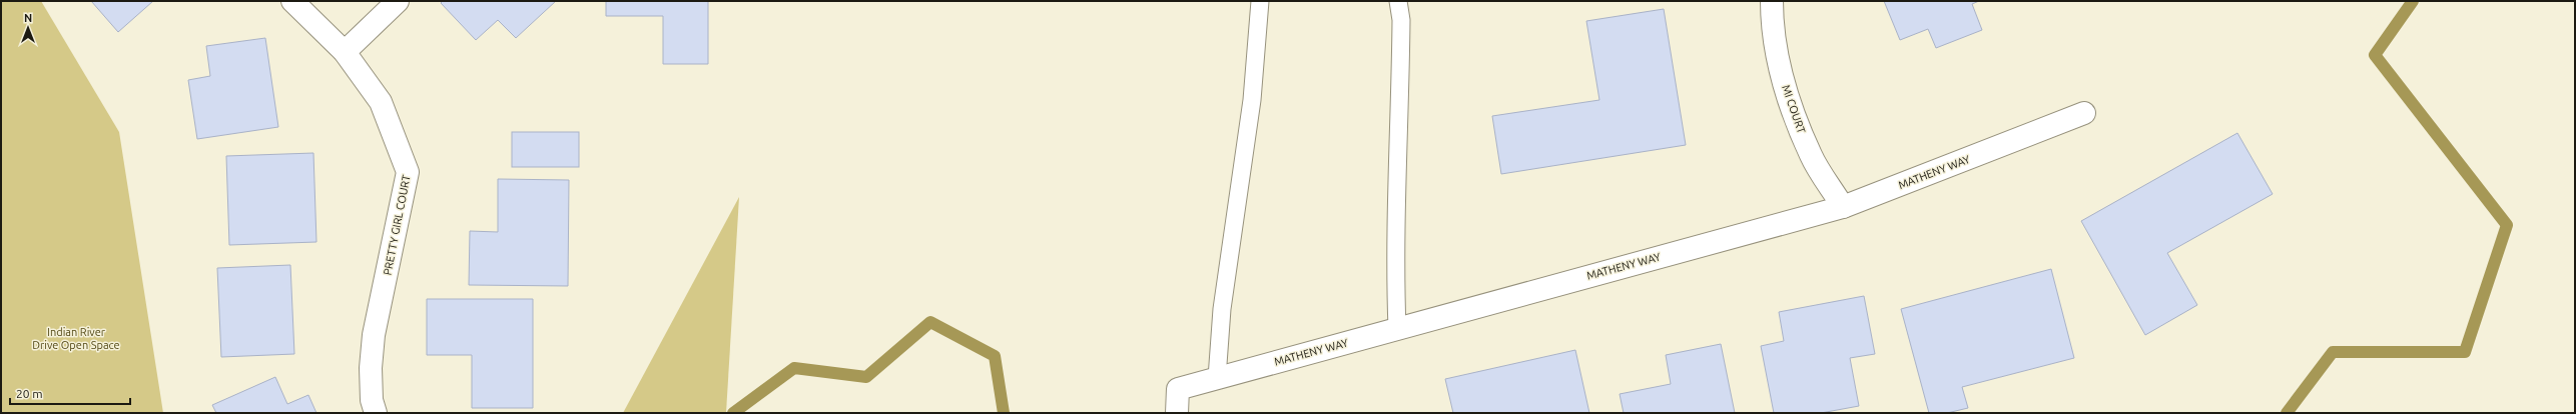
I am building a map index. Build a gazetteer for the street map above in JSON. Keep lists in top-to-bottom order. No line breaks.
{"streets":{"street":["MI COURT","MATHENY WAY","PRETTY GIRL COURT"]},"crossings":[["MI COURT","MATHENY WAY"]],"parks":["Indian River Drive Open Space"],"scale_bar":"20 m","north":"top"}
